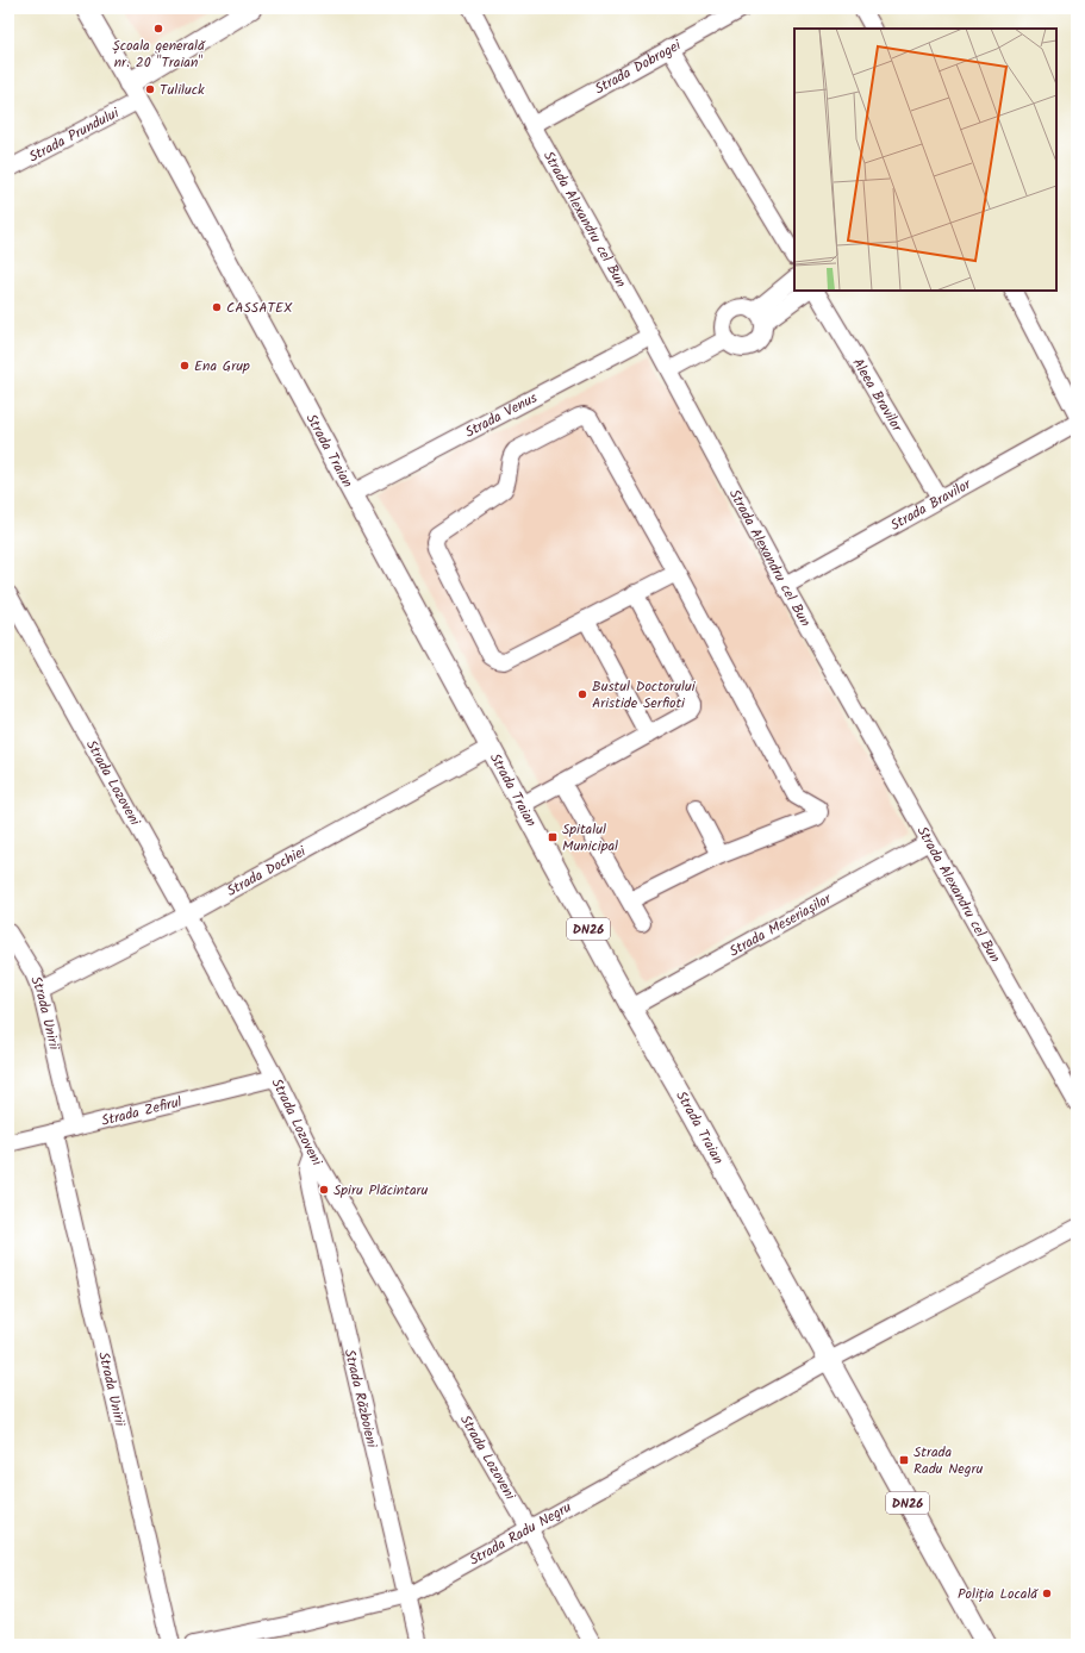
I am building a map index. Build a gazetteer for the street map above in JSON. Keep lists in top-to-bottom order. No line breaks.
{"streets":{"main road":["Strada Prundului","Strada Traian","DN26"],"street":["Strada Dobrogei","Strada Alexandru cel Bun","Aleea Bravilor","Strada Venus","Strada Bravilor","Strada Lozoveni","Strada Dochiei","Strada Meseriașilor","Strada Unirii","Strada Zefirul","Strada Războieni","Strada Radu Negru"]},"crossings":[["Strada Dobrogei","Strada Alexandru cel Bun"],["Strada Prundului","Strada Traian"],["Strada Alexandru cel Bun","Strada Venus"],["Strada Alexandru cel Bun","Strada Bravilor"],["Strada Alexandru cel Bun","Strada Meseriașilor"],["Aleea Bravilor","Strada Bravilor"],["Strada Venus","Strada Traian"],["Strada Traian","Strada Dochiei"],["Strada Traian","Strada Meseriașilor"],["Strada Traian","Strada Radu Negru"],["Strada Lozoveni","Strada Dochiei"],["Strada Lozoveni","Strada Zefirul"],["Strada Lozoveni","Strada Războieni"],["Strada Lozoveni","Strada Radu Negru"],["Strada Dochiei","Strada Unirii"],["Strada Unirii","Strada Zefirul"],["Strada Războieni","Strada Radu Negru"]],"places":{"other":["Școala generală nr. 20 \"Traian\"","Tuliluck","CASSATEX","Ena Grup","Bustul Doctorului Aristide Serfioti","Spiru Plăcintaru","Poliția Locală"],"transit":["Spitalul Municipal","Strada Radu Negru"]}}
